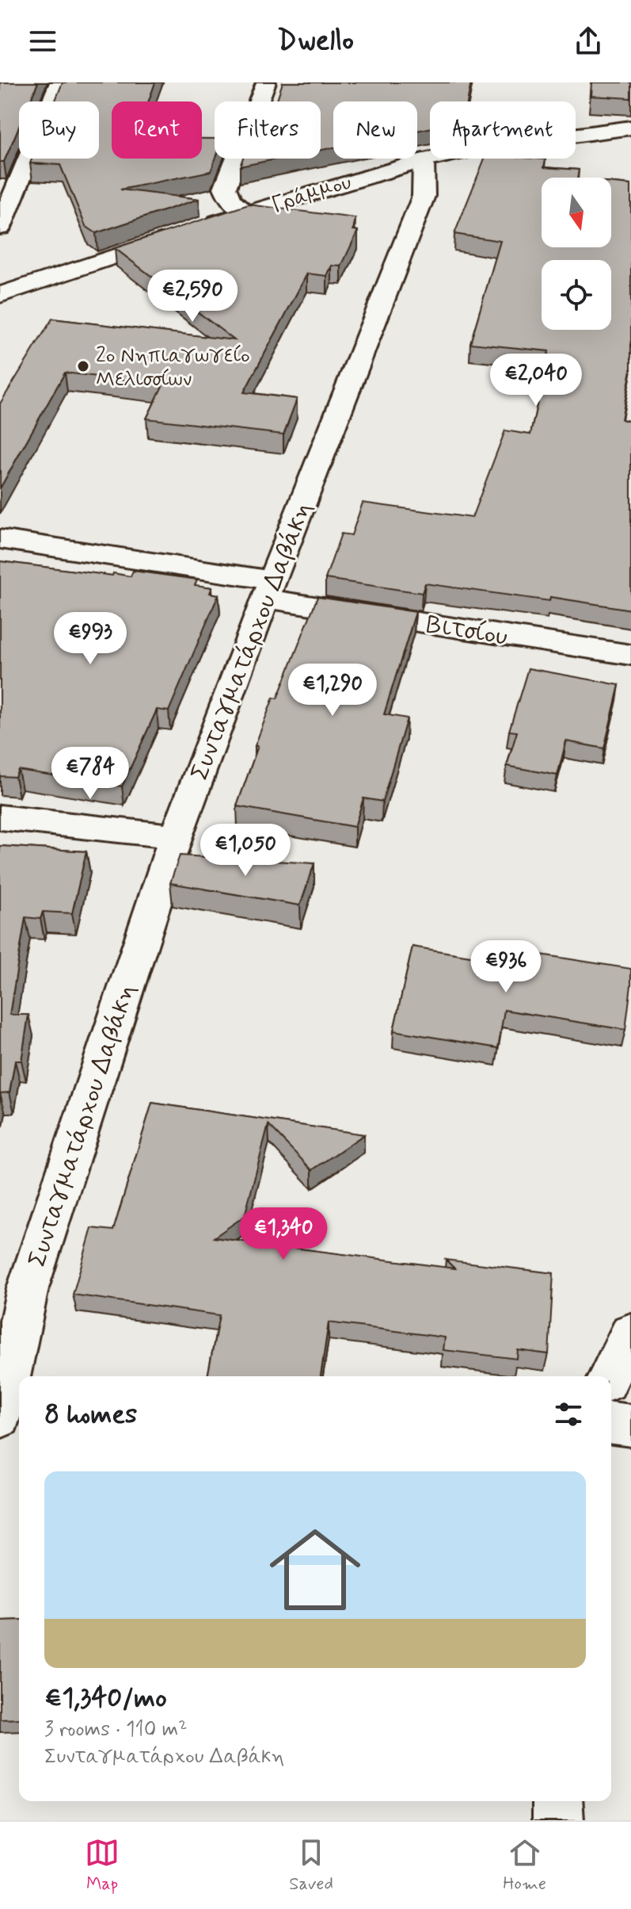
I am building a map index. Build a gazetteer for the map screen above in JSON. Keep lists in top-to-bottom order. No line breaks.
{"streets":{"street":["Γράμμου","Βιτσίου","Συνταγματάρχου Δαβάκη"]},"crossings":[["Γράμμου","Συνταγματάρχου Δαβάκη"],["Βιτσίου","Συνταγματάρχου Δαβάκη"]],"places":["2ο Νηπιαγωγείο Μελισσίων"],"north":"bottom","page":{"header":"Dwello","chip":["Buy","Rent","Filters","New","Apartment"],"price":["€2,590","€2,040","€993","€1,290","€784","€1,050","€936","€1,340"],"heading":"8 homes","list":[{"name":"€1,340/mo","note":"3 rooms · 110 m² · Συνταγματάρχου Δαβάκη"}],"tabs":["Map","Saved","Home"]}}
